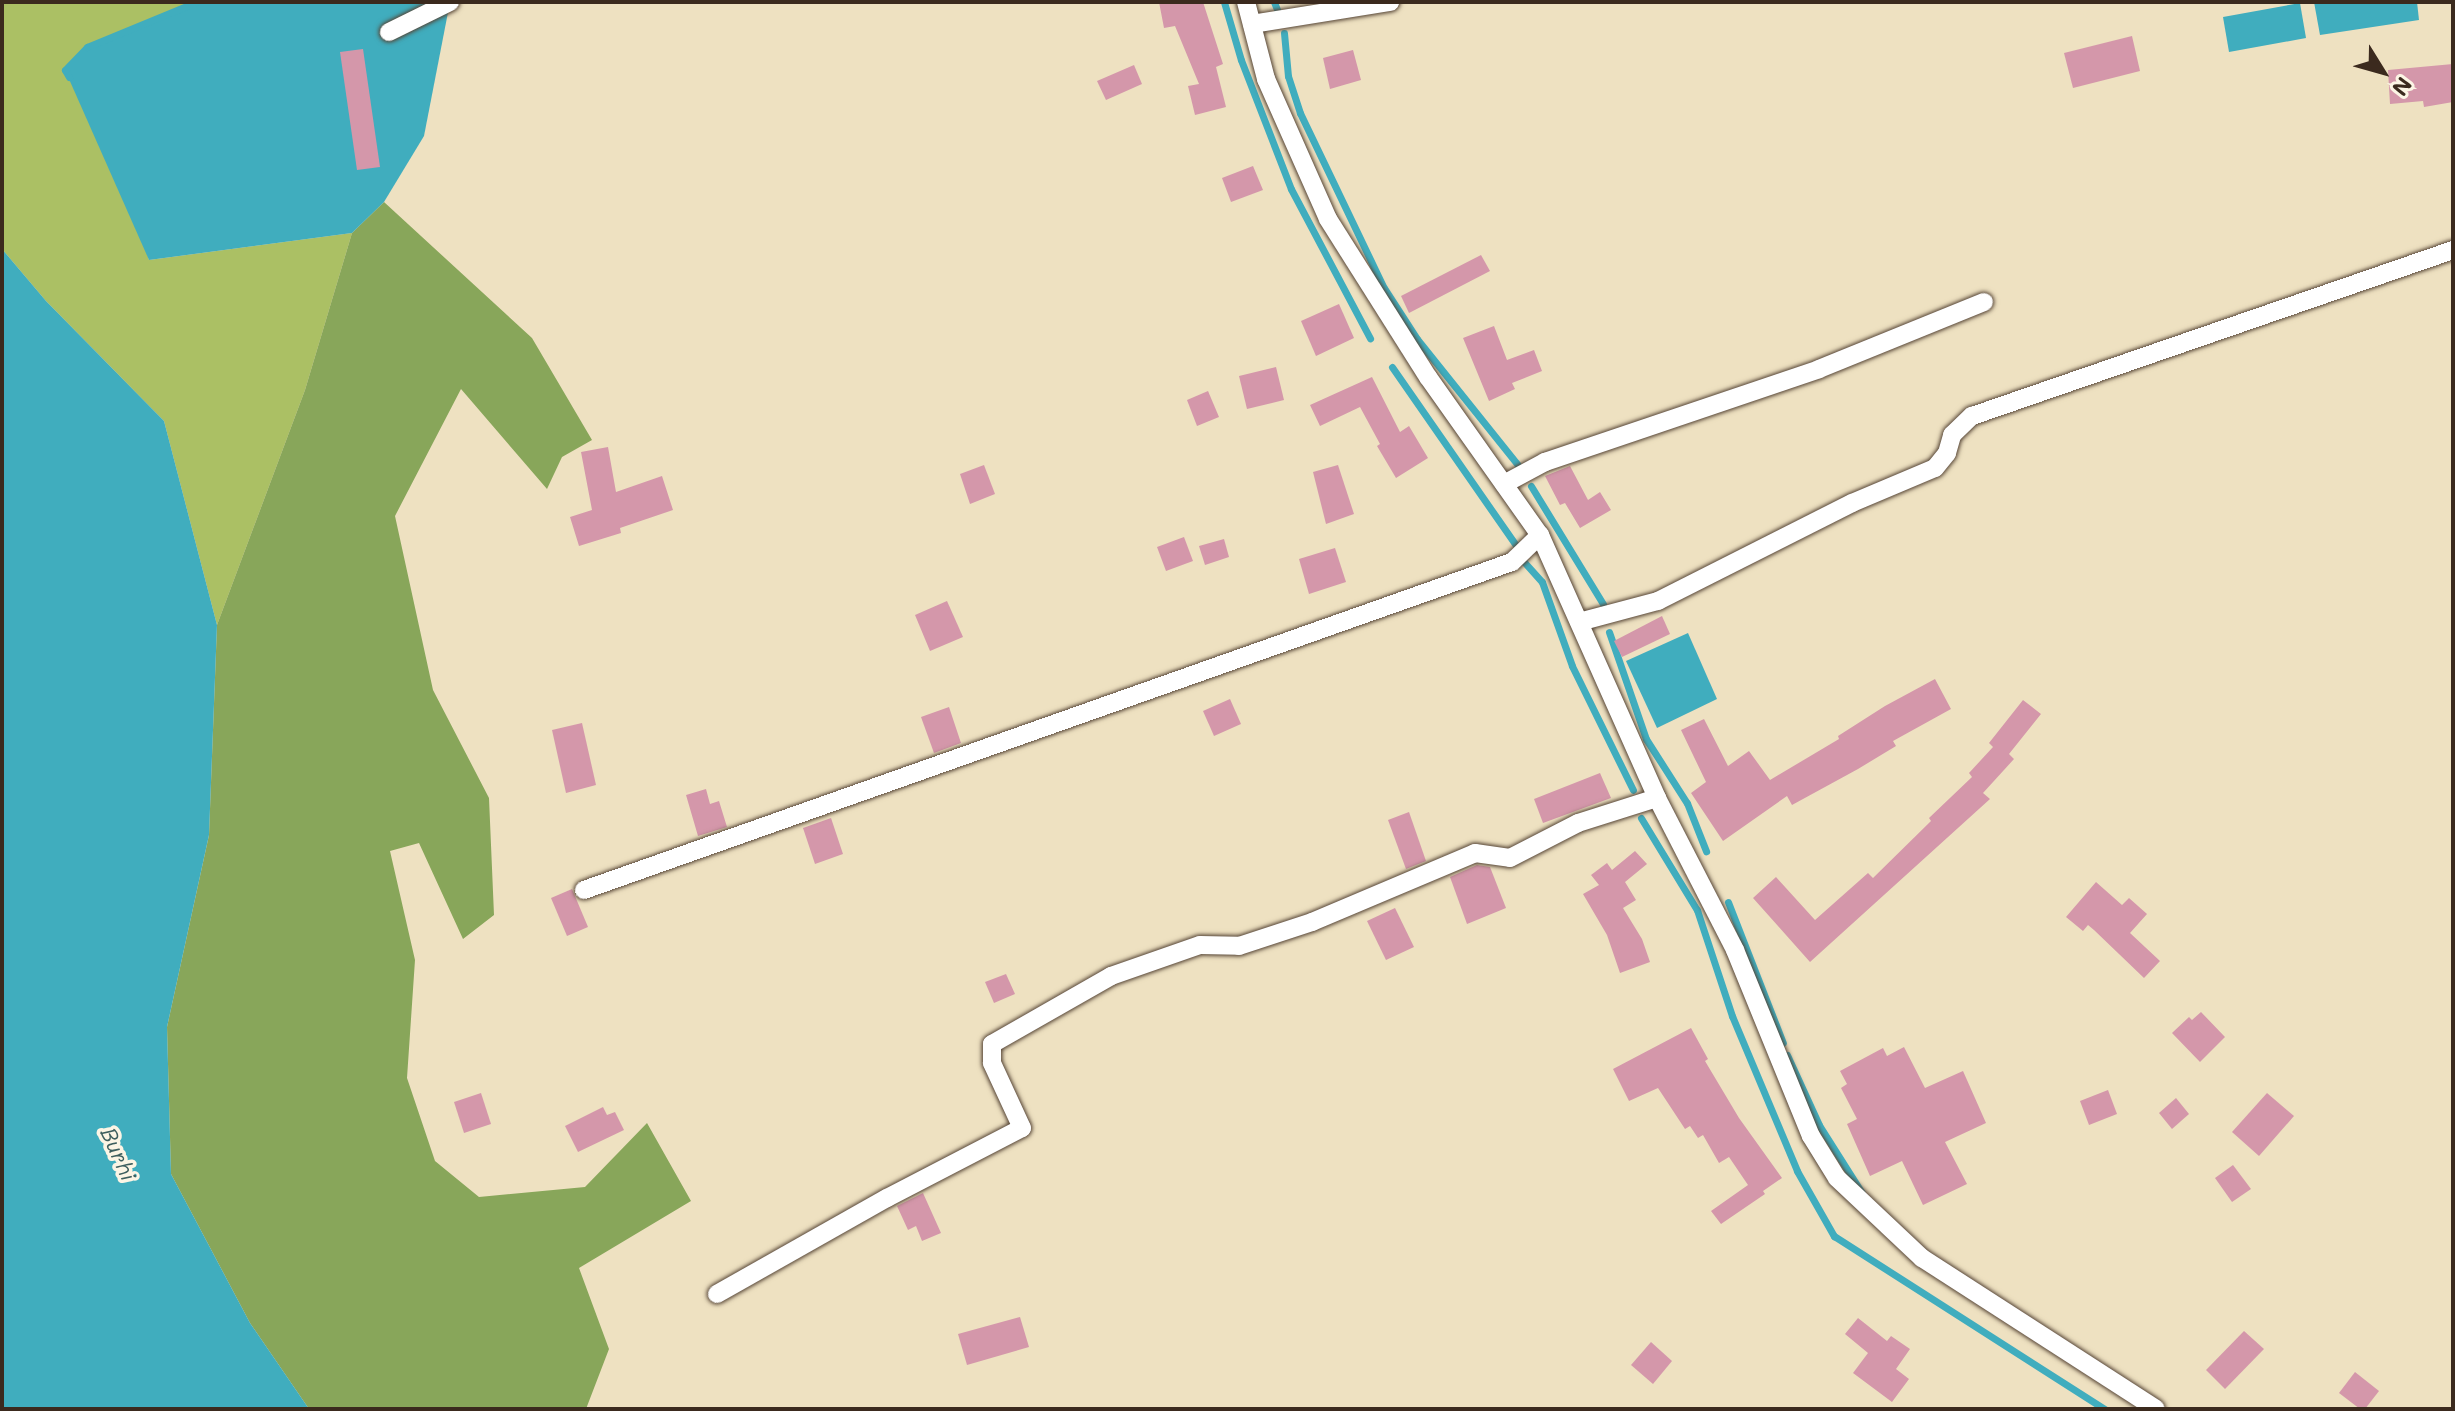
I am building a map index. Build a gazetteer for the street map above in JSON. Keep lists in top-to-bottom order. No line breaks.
{"water":["Burhi"],"north":"bottom right"}
